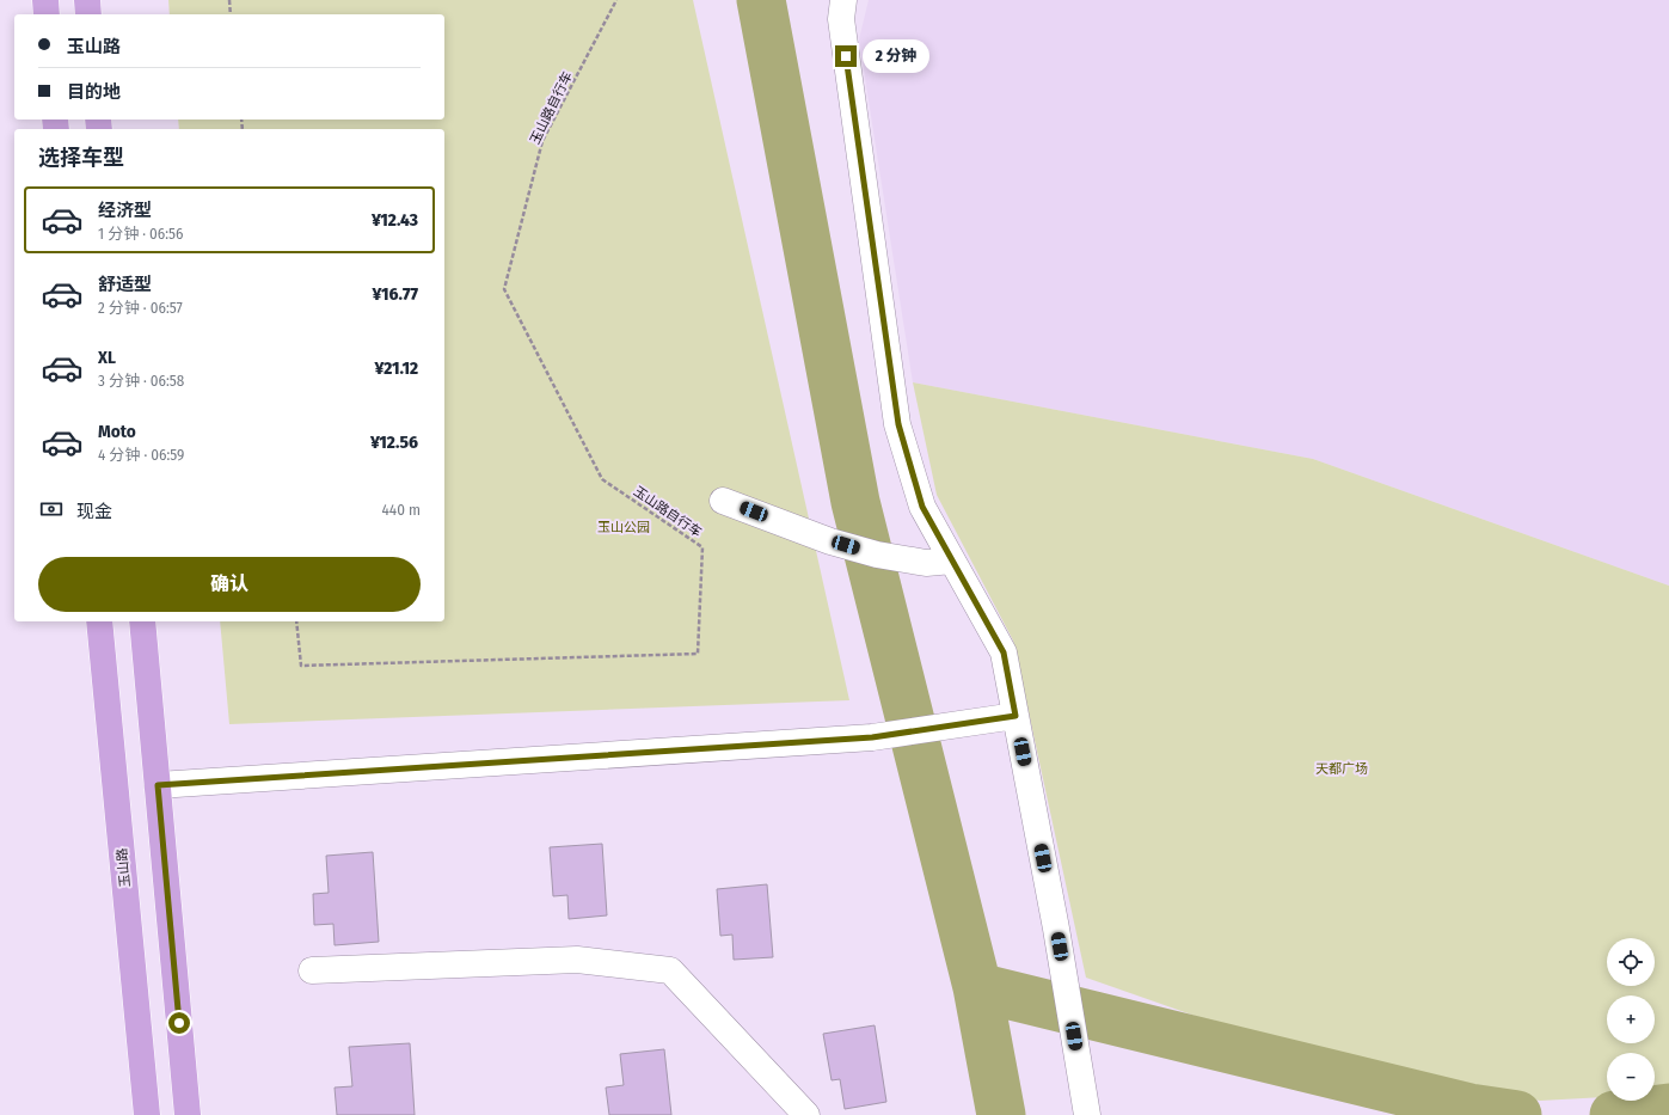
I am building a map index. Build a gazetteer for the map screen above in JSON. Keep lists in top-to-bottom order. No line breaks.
{"streets":{"main road":["玉山路"],"path":["玉山路自行车"]},"parks":["玉山公园","天都广场"],"page":{"banner":["玉山路","目的地"],"bubble":"2 分钟","heading":"选择车型","list":[{"name":"经济型","note":"1 分钟 · 06:56","value":"¥12.43"},{"name":"舒适型","note":"2 分钟 · 06:57","value":"¥16.77"},{"name":"XL","note":"3 分钟 · 06:58","value":"¥21.12"},{"name":"Moto","note":"4 分钟 · 06:59","value":"¥12.56"}],"pay":["现金","440 m"],"buttons":"确认","map_buttons":["+","−"]}}
